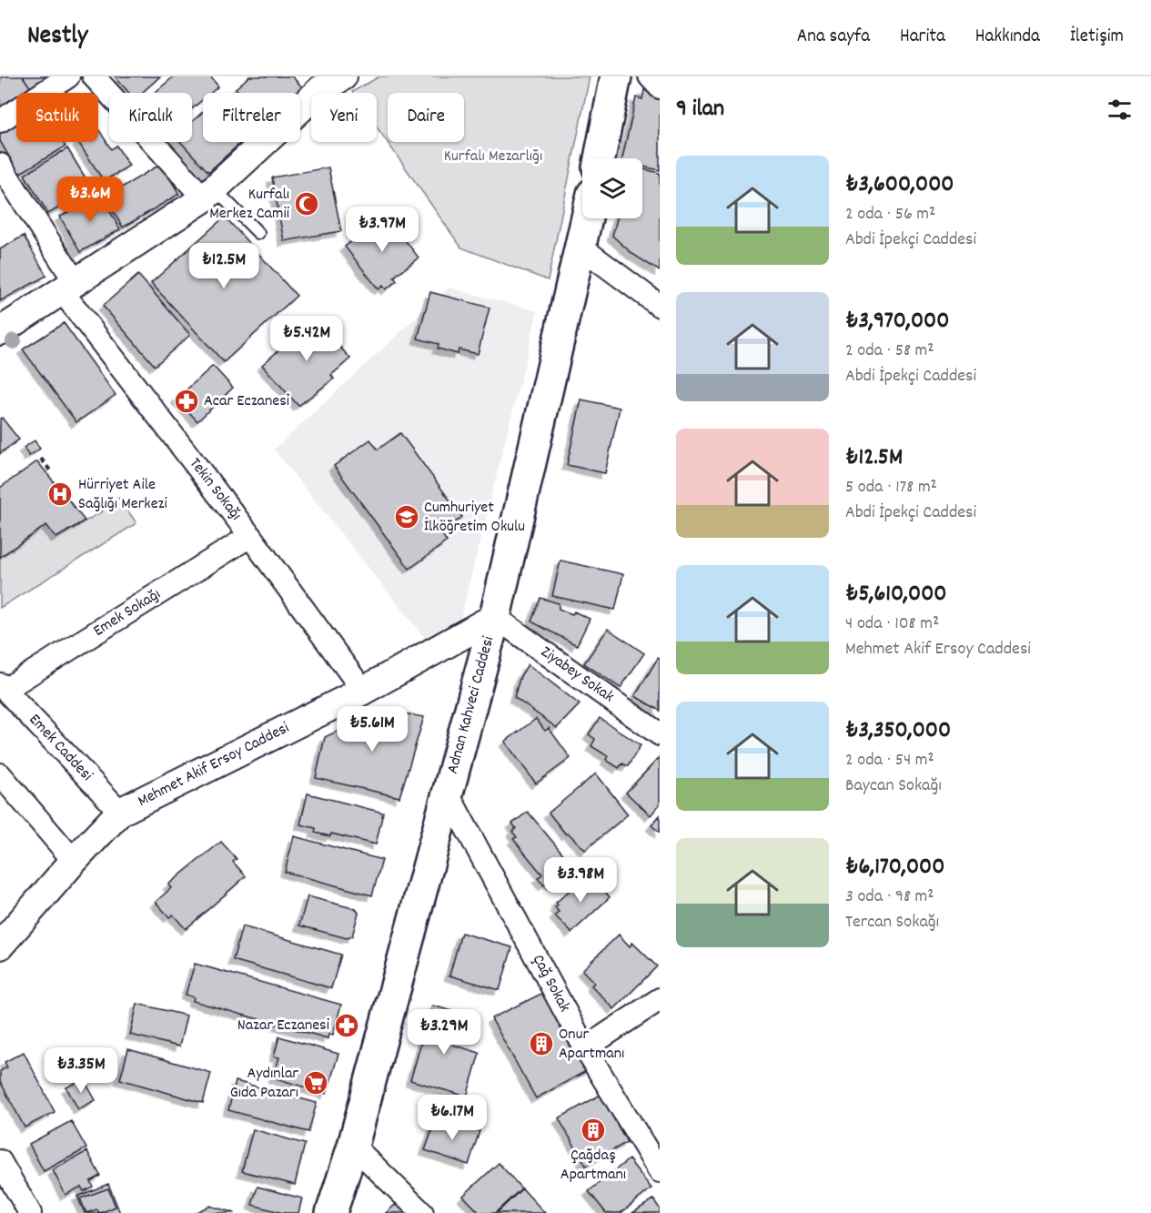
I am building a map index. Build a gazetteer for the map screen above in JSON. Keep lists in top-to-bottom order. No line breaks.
{"streets":{"main road":["Adnan Kahveci Caddesi"],"street":["Tekin Sokağı","Emek Sokağı","Ziyabey Sokak","Emek Caddesi","Mehmet Akif Ersoy Caddesi","Çağ Sokak"]},"crossings":[["Tekin Sokağı","Emek Sokağı"],["Tekin Sokağı","Mehmet Akif Ersoy Caddesi"],["Emek Sokağı","Emek Caddesi"],["Ziyabey Sokak","Adnan Kahveci Caddesi"],["Ziyabey Sokak","Mehmet Akif Ersoy Caddesi"],["Adnan Kahveci Caddesi","Mehmet Akif Ersoy Caddesi"],["Adnan Kahveci Caddesi","Çağ Sokak"],["Emek Caddesi","Mehmet Akif Ersoy Caddesi"]],"parks":["Kurfalı Mezarlığı"],"places":{"mosque":["Kurfalı Merkez Camii"],"pharmacy":["Acar Eczanesi","Nazar Eczanesi"],"hospital":["Hürriyet Aile Sağlığı Merkezi"],"school or university":["Cumhuriyet İlköğretim Okulu"],"building":["Onur Apartmanı","Çağdaş Apartmanı"],"supermarket":["Aydınlar Gıda Pazarı"]},"page":{"header":"Nestly","nav":["Ana sayfa","Harita","Hakkında","İletişim"],"heading":"9 ilan","chip":["Satılık","Kiralık","Filtreler","Yeni","Daire"],"list":[{"name":"₺3,600,000","note":"2 oda · 56 m² · Abdi İpekçi Caddesi"},{"name":"₺3,970,000","note":"2 oda · 58 m² · Abdi İpekçi Caddesi"},{"name":"₺12.5M","note":"5 oda · 178 m² · Abdi İpekçi Caddesi"},{"name":"₺5,610,000","note":"4 oda · 108 m² · Mehmet Akif Ersoy Caddesi"},{"name":"₺3,350,000","note":"2 oda · 54 m² · Baycan Sokağı"},{"name":"₺6,170,000","note":"3 oda · 98 m² · Tercan Sokağı"}],"price":["₺3.6M","₺3.97M","₺12.5M","₺5.42M","₺5.61M","₺3.98M","₺3.29M","₺3.35M","₺6.17M"]}}
